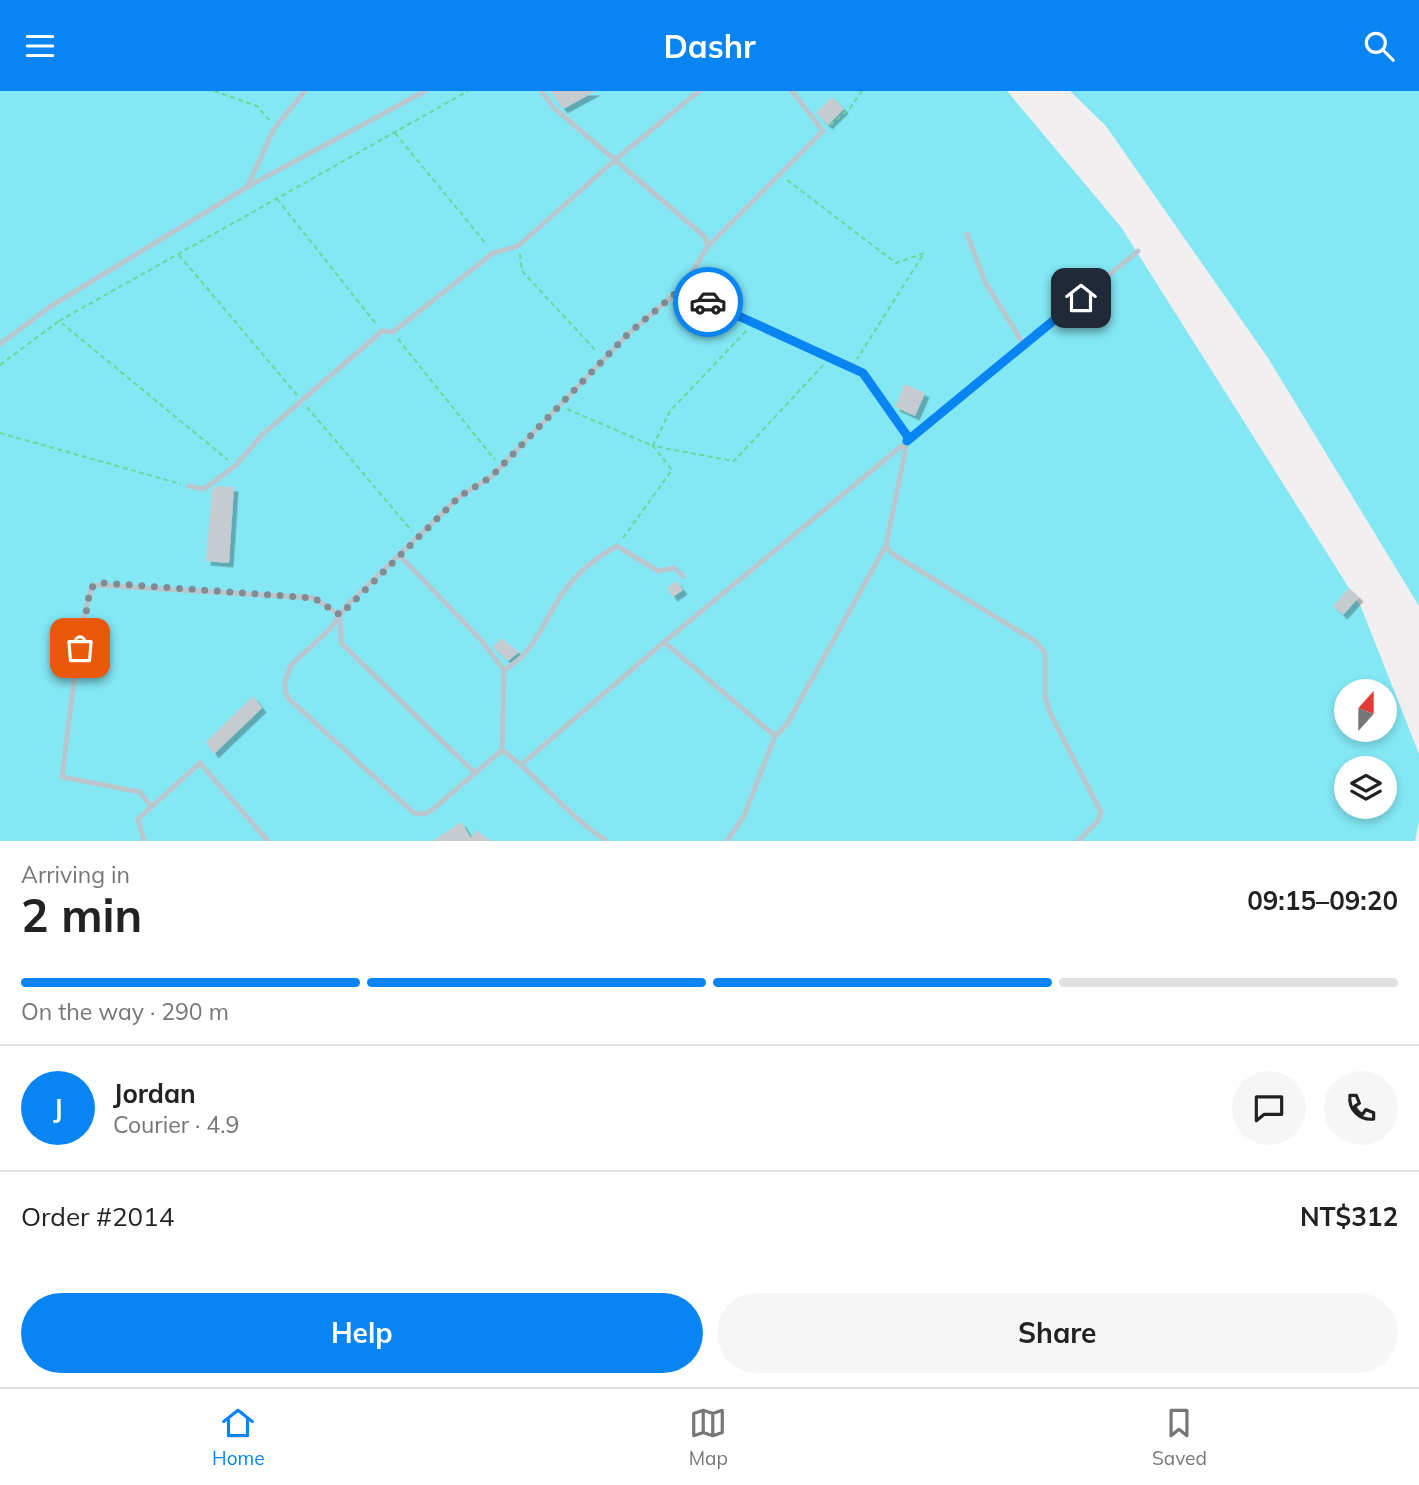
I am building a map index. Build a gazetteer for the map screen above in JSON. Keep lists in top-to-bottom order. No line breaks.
{"north":"top","page":{"header":"Dashr","heading":["2 min","Arriving in","09:15–09:20"],"panel":["Jordan","Courier · 4.9","Order #2014","NT$312"],"bar":"On the way · 290 m","round":"J","buttons":["Help","Share"],"tabs":["Home","Map","Saved"]}}
